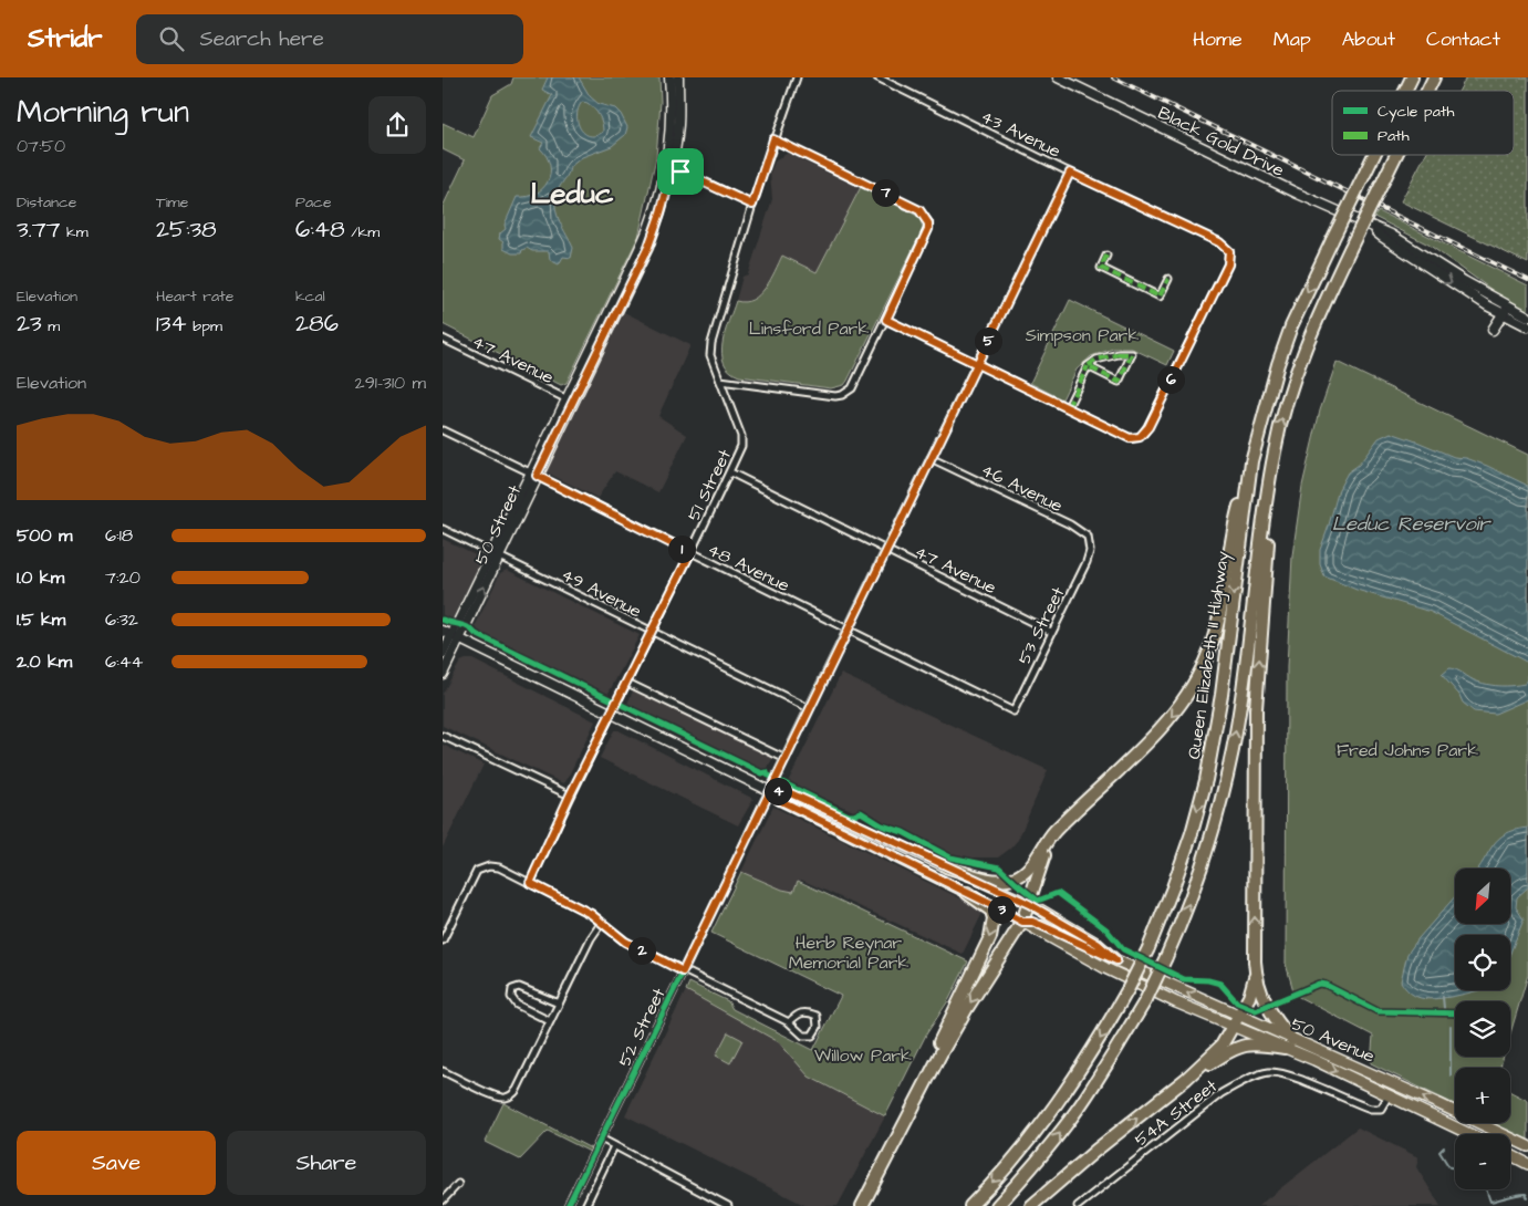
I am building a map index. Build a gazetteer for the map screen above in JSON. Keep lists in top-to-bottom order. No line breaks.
{"streets":{"highway":["Queen Elizabeth II Highway"],"main road":["Black Gold Drive","50 Street","50 Avenue"],"street":["43 Avenue","47 Avenue","51 Street","46 Avenue","48 Avenue","49 Avenue","53 Street","52 Street","54A Street"]},"crossings":[["43 Avenue","52 Street"],["47 Avenue","51 Street"],["47 Avenue","50 Street"],["47 Avenue","53 Street"],["47 Avenue","52 Street"],["51 Street","48 Avenue"],["51 Street","49 Avenue"],["51 Street","50 Avenue"],["46 Avenue","53 Street"],["46 Avenue","52 Street"],["50 Street","48 Avenue"],["50 Street","49 Avenue"],["50 Street","50 Avenue"],["48 Avenue","53 Street"],["48 Avenue","52 Street"],["49 Avenue","52 Street"],["52 Street","50 Avenue"],["50 Avenue","54A Street"]],"districts":["Leduc"],"water":["Leduc Reservoir"],"parks":["Linsford Park","Simpson Park","Fred Johns Park","Herb Reynar Memorial Park","Willow Park"],"legend":["Cycle path","Path"],"north":"bottom left","page":{"header":"Stridr","search":"Search here","nav":["Home","Map","About","Contact"],"heading":["Morning run","07:50"],"stats":[["Distance","3.77 km"],["Time","25:38"],["Pace","6:48 /km"],["Elevation","23 m"],["Heart rate","134 bpm"],["kcal","286"]],"pins":["7","5","6","1","4","3","2"],"chart":["Elevation","291–310 m"],"list":[{"name":"500 m","note":"6:18"},{"name":"1.0 km","note":"7:20"},{"name":"1.5 km","note":"6:32"},{"name":"2.0 km","note":"6:44"}],"map_buttons":["+","−"],"buttons":["Save","Share"]}}
